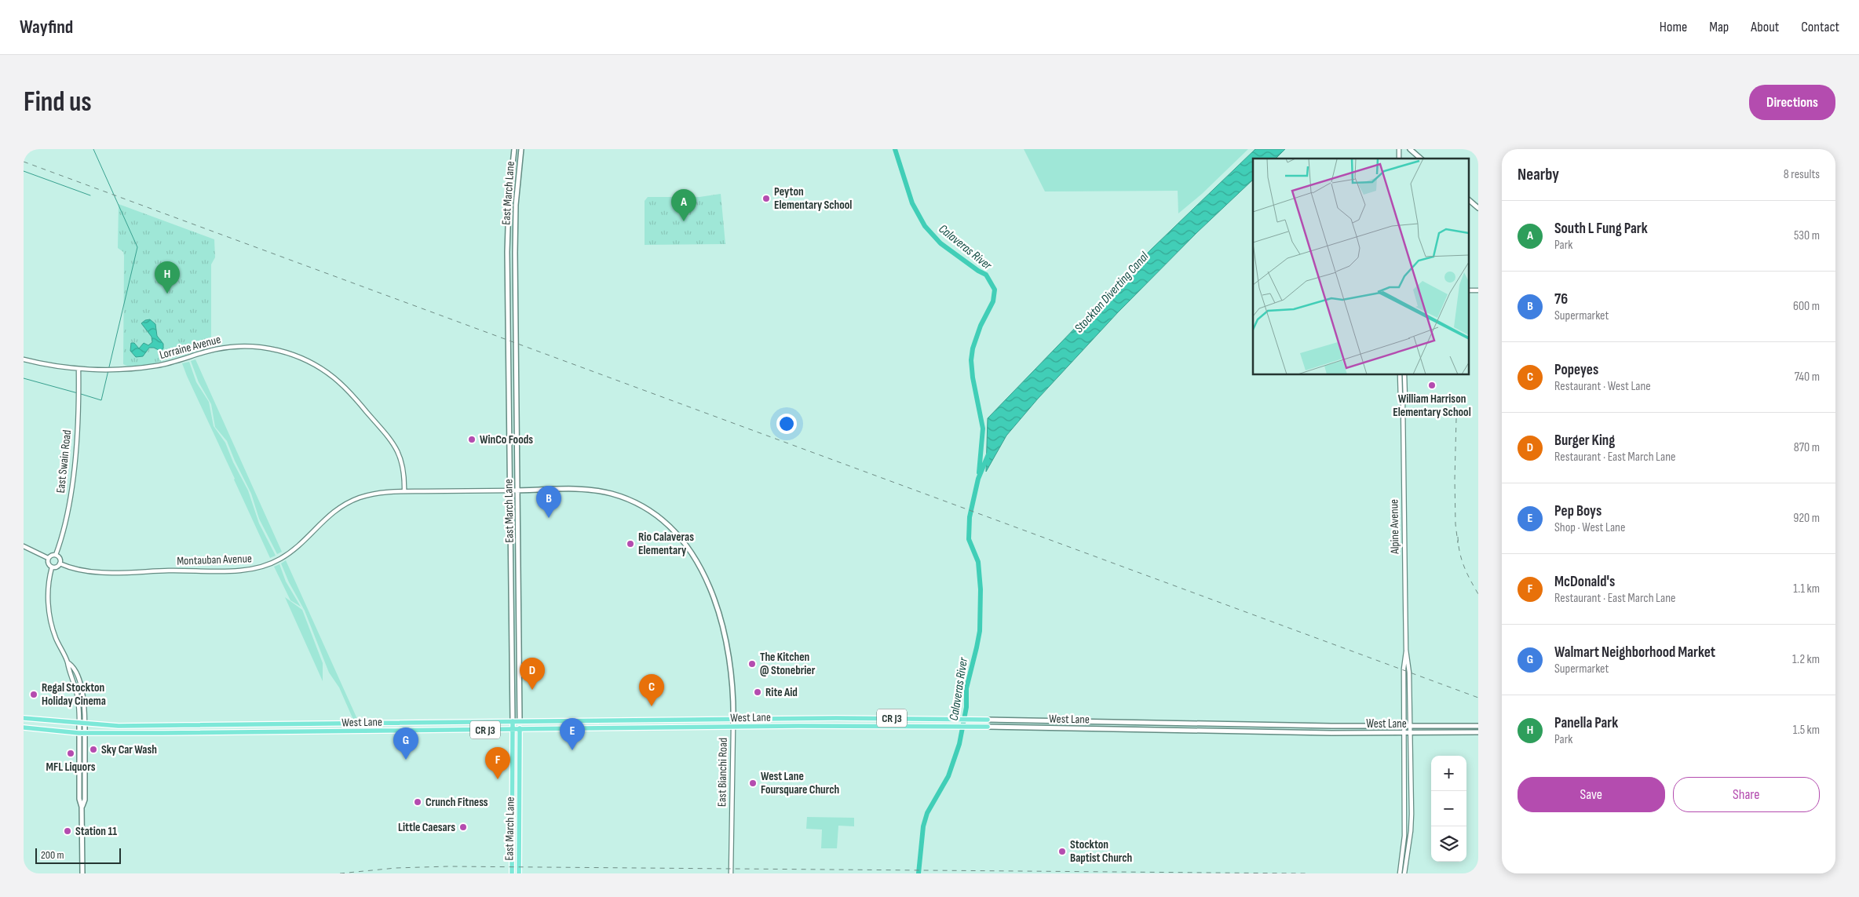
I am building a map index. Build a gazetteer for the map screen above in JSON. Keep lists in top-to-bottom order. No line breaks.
{"streets":{"main road":["East March Lane","West Lane","CR J3","East Bianchi Road"],"street":["Lorraine Avenue","East Swain Road","Alpine Avenue","Montauban Avenue"]},"crossings":[["East March Lane","Montauban Avenue"],["East March Lane","West Lane"],["East March Lane","East Bianchi Road"],["Lorraine Avenue","East Swain Road"],["Lorraine Avenue","Montauban Avenue"],["East Swain Road","Montauban Avenue"],["Alpine Avenue","West Lane"],["Montauban Avenue","East Bianchi Road"],["West Lane","East Bianchi Road"]],"water":["Calaveras River","Stockton Diverting Canal"],"places":["Peyton Elementary School","William Harrison Elementary School","WinCo Foods","Rio Calaveras Elementary","The Kitchen @ Stonebrier","Rite Aid","Regal Stockton Holiday Cinema","Sky Car Wash","MFL Liquors","West Lane Foursquare Church","Crunch Fitness","Little Caesars","Station 11","Stockton Baptist Church"],"scale_bar":"200 m","page":{"header":"Wayfind","nav":["Home","Map","About","Contact"],"buttons":["Directions",["Save","Share"]],"title":"Find us","heading":["Nearby","8 results"],"pins":["A","H","B","D","C","E","G","F"],"list":[{"mark":"A","name":"South L Fung Park","note":"Park","value":"530 m"},{"mark":"B","name":"76","note":"Supermarket","value":"600 m"},{"mark":"C","name":"Popeyes","note":"Restaurant · West Lane","value":"740 m"},{"mark":"D","name":"Burger King","note":"Restaurant · East March Lane","value":"870 m"},{"mark":"E","name":"Pep Boys","note":"Shop · West Lane","value":"920 m"},{"mark":"F","name":"McDonald's","note":"Restaurant · East March Lane","value":"1.1 km"},{"mark":"G","name":"Walmart Neighborhood Market","note":"Supermarket","value":"1.2 km"},{"mark":"H","name":"Panella Park","note":"Park","value":"1.5 km"}],"map_buttons":["+","−"],"scale":"200 m"}}
